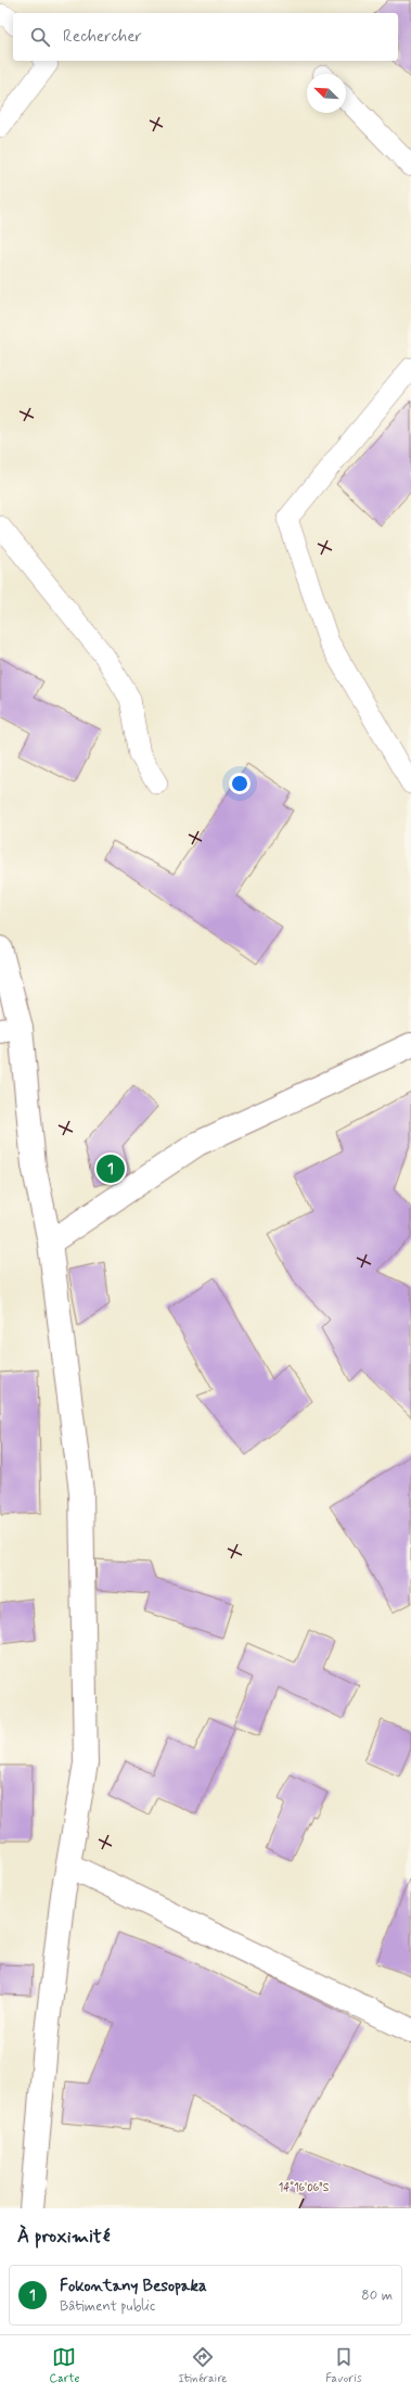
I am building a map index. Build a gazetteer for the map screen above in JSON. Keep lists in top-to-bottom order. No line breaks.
{"north":"top left","page":{"search":"Rechercher","pins":"1","heading":"À proximité","list":[{"mark":"1","name":"Fokontany Besopaka","note":"Bâtiment public","value":"80 m"}],"nav":["Carte","Itinéraire","Favoris"]},"coordinates":["14°16'06\"S"]}
